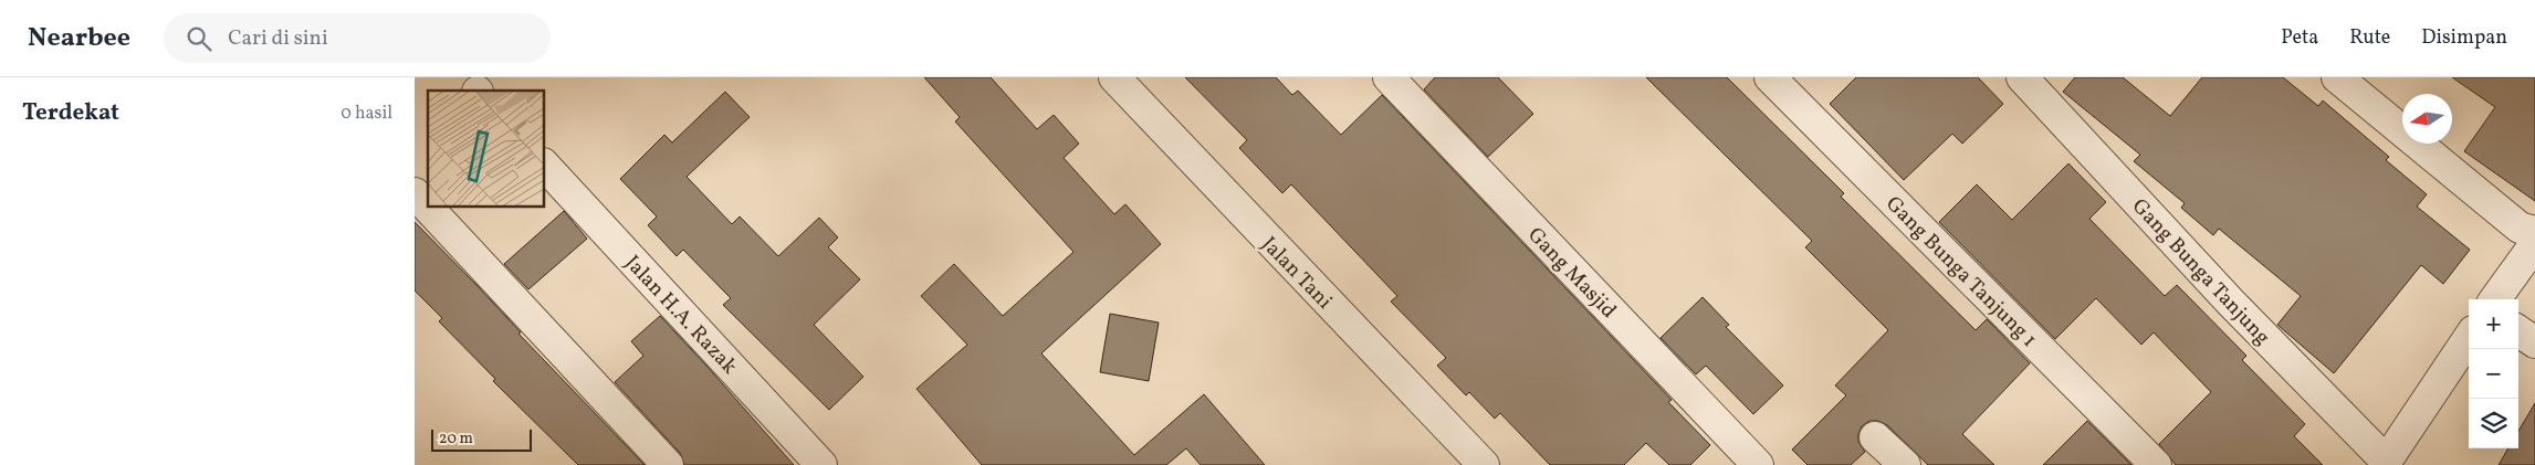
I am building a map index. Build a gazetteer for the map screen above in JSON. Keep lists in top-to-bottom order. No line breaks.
{"streets":{"street":["Gang Bunga Tanjung 1","Gang Bunga Tanjung","Jalan Tani","Gang Masjid","Jalan H.A. Razak"]},"scale_bar":"20 m","north":"left","page":{"header":"Nearbee","search":"Cari di sini","nav":["Peta","Rute","Disimpan"],"heading":["Terdekat","0 hasil"],"map_buttons":["+","−"],"scale":"20 m"}}
